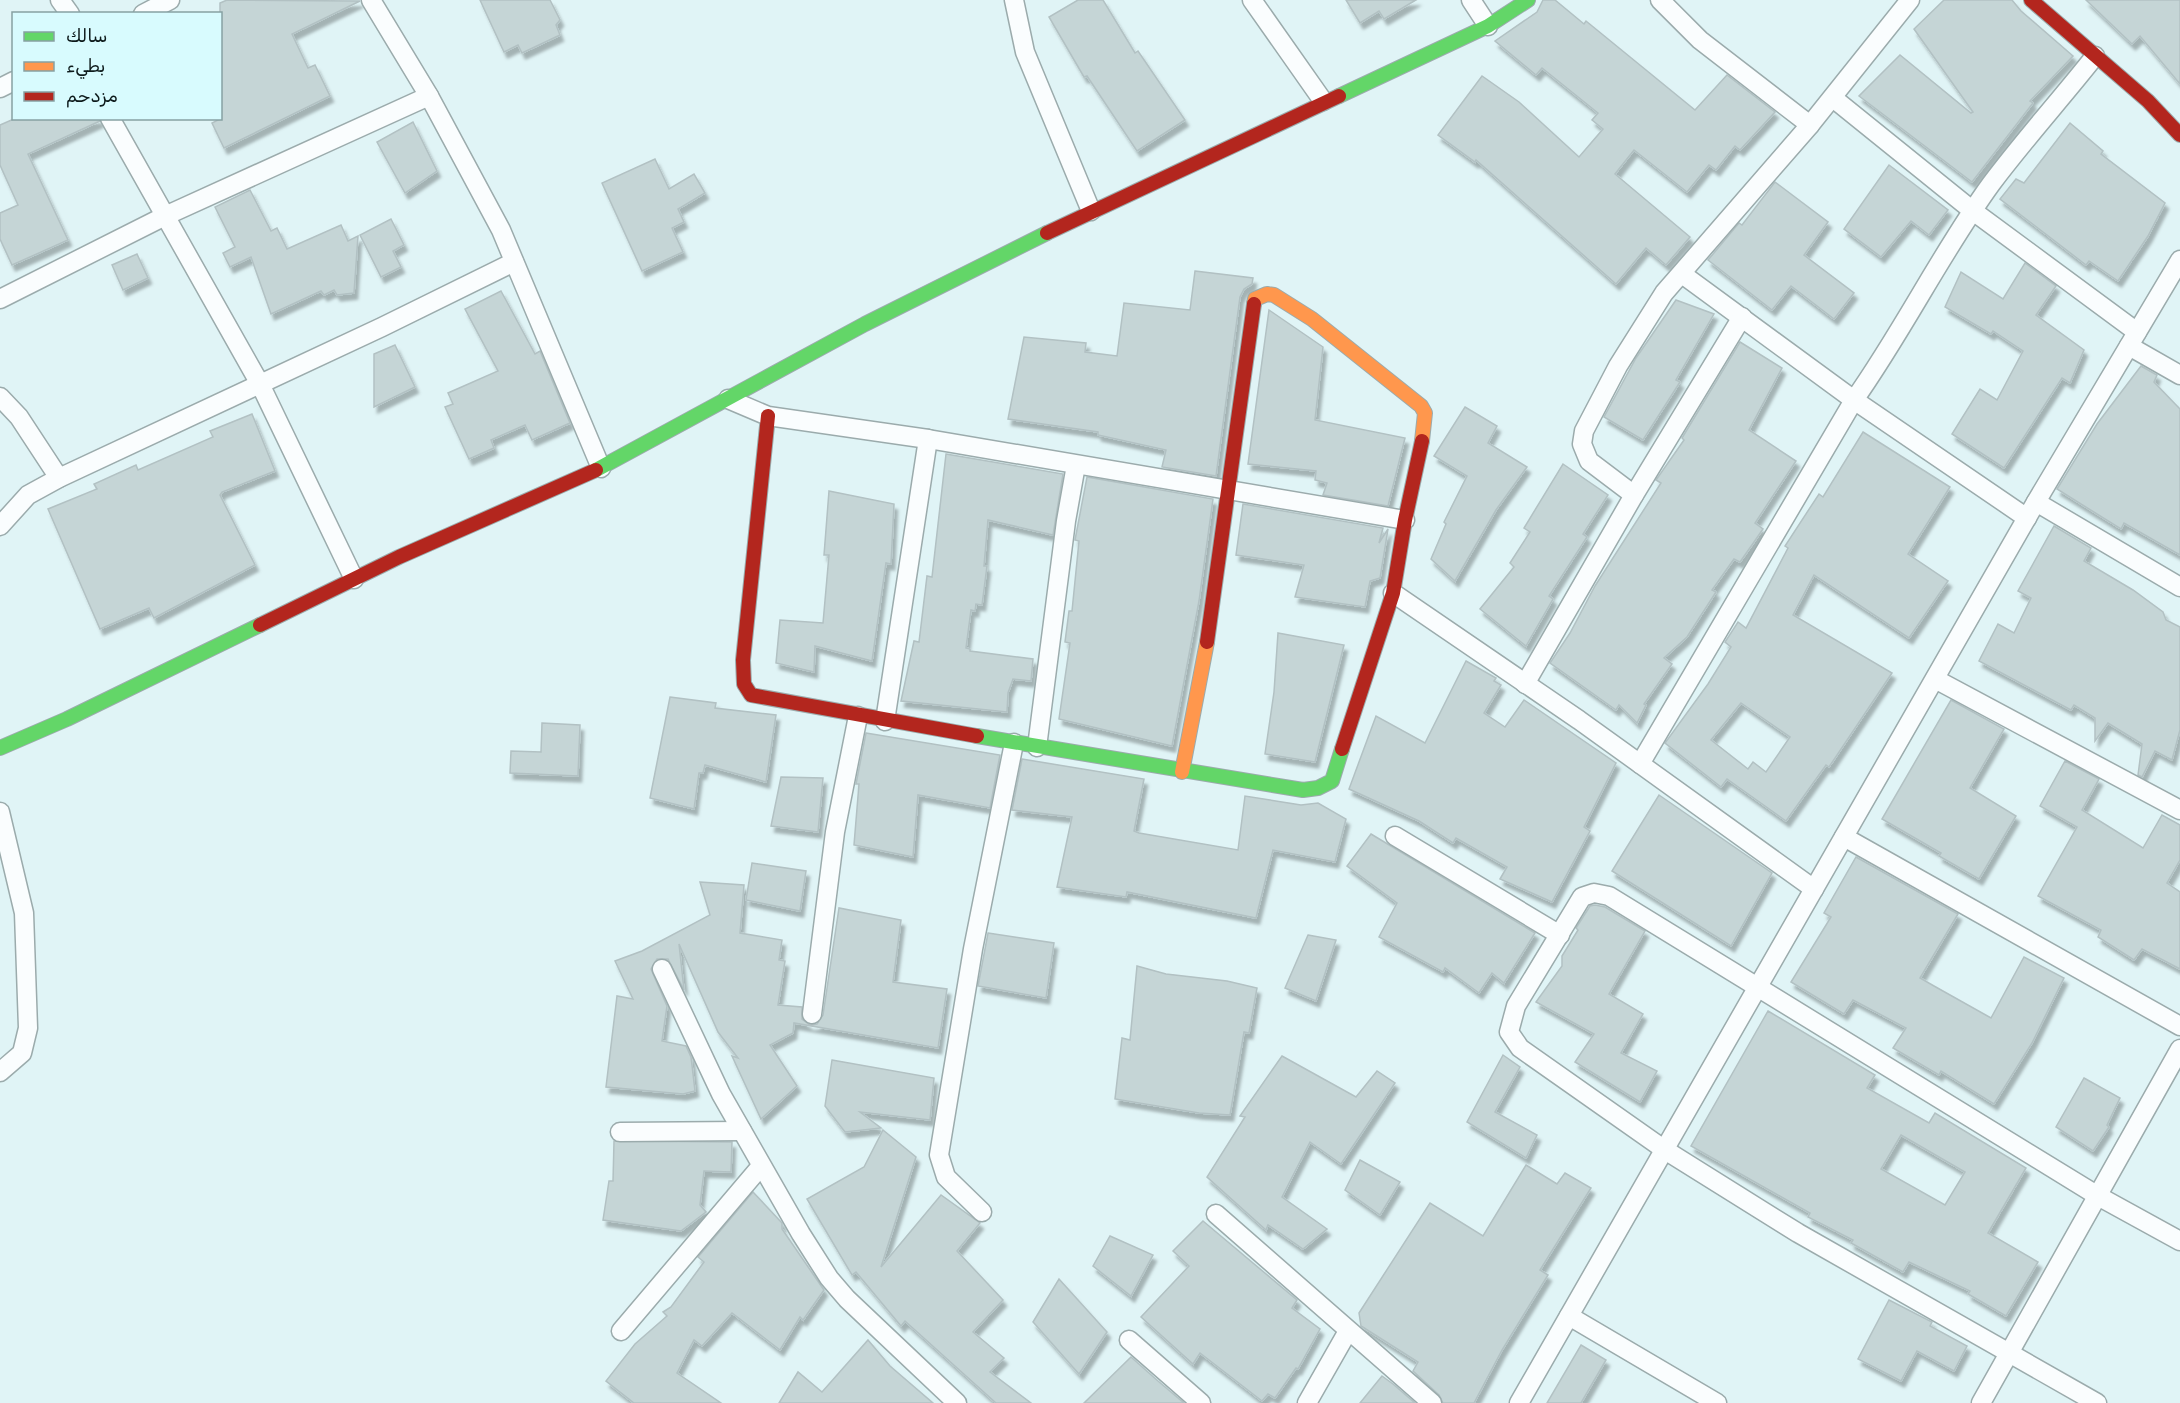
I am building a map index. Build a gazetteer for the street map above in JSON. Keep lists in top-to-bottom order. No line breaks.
{"legend":["سالك","بطيء","مزدحم"]}
